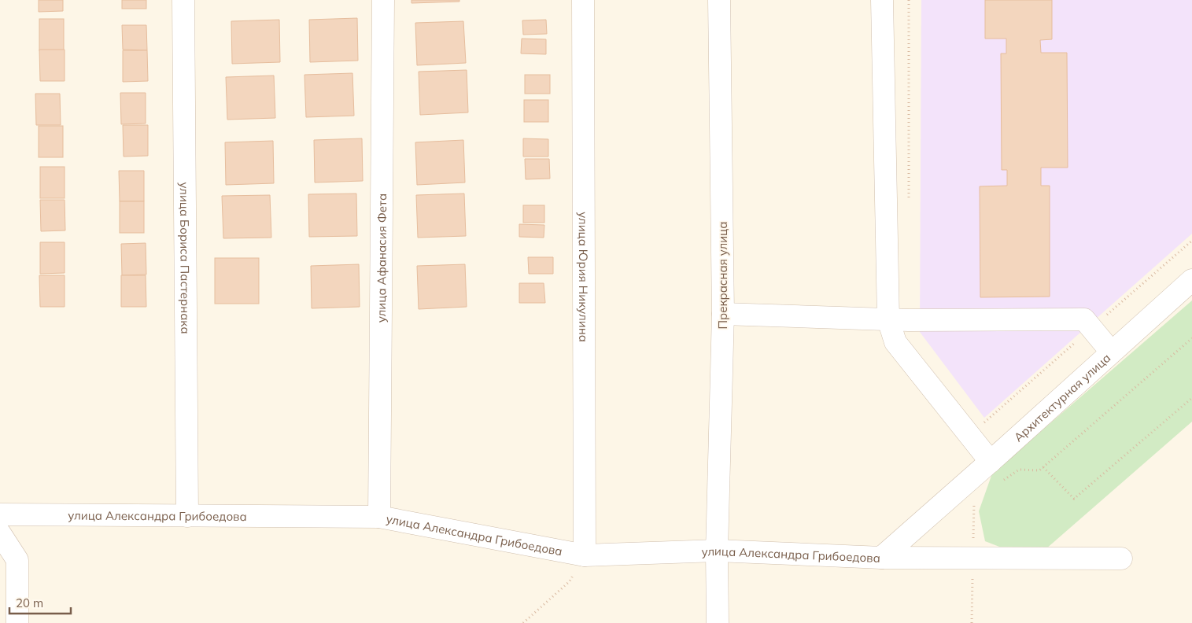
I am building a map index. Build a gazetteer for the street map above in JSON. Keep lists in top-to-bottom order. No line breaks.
{"streets":{"street":["улица Бориса Пастернака","улица Афанасия Фета","Прекрасная улица","улица Юрия Никулина","Архитектурная улица","улица Александра Грибоедова"]},"crossings":[["улица Бориса Пастернака","улица Александра Грибоедова"],["улица Афанасия Фета","улица Александра Грибоедова"],["Прекрасная улица","улица Александра Грибоедова"],["улица Юрия Никулина","улица Александра Грибоедова"],["Архитектурная улица","улица Александра Грибоедова"]],"scale_bar":"20 m"}
